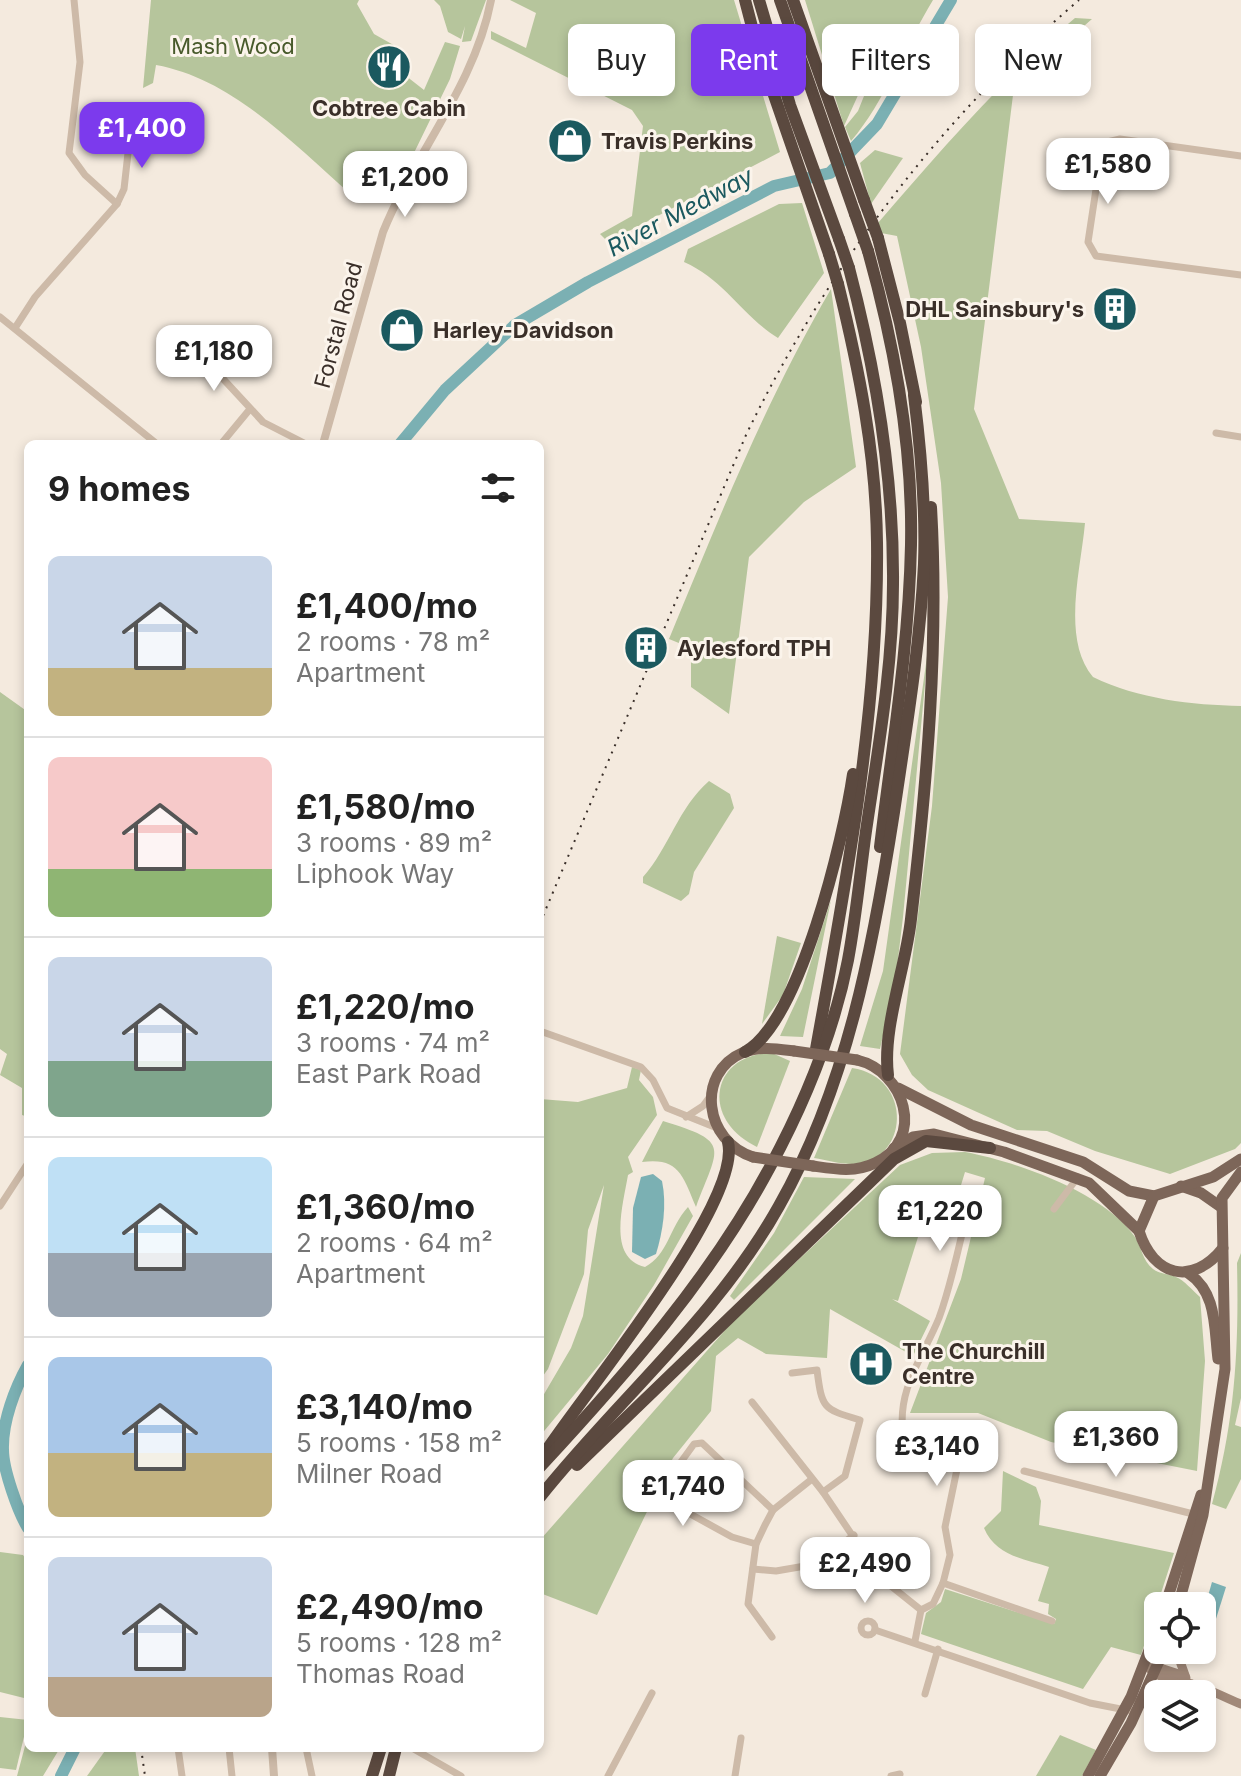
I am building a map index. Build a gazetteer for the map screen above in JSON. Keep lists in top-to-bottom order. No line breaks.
{"streets":{"street":["Forstal Road"]},"water":["River Medway"],"parks":["Mash Wood"],"places":{"restaurant":["Cobtree Cabin"],"shop":["Travis Perkins","Harley-Davidson"],"building":["DHL Sainsbury's","Aylesford TPH"],"hospital":["The Churchill Centre"]},"page":{"chip":["Buy","Rent","Filters","New"],"price":["£1,400","£1,580","£1,200","£1,180","£1,220","£1,360","£3,140","£1,740","£2,490"],"heading":"9 homes","list":[{"name":"£1,400/mo","note":"2 rooms · 78 m² · Apartment"},{"name":"£1,580/mo","note":"3 rooms · 89 m² · Liphook Way"},{"name":"£1,220/mo","note":"3 rooms · 74 m² · East Park Road"},{"name":"£1,360/mo","note":"2 rooms · 64 m² · Apartment"},{"name":"£3,140/mo","note":"5 rooms · 158 m² · Milner Road"},{"name":"£2,490/mo","note":"5 rooms · 128 m² · Thomas Road"}]}}
